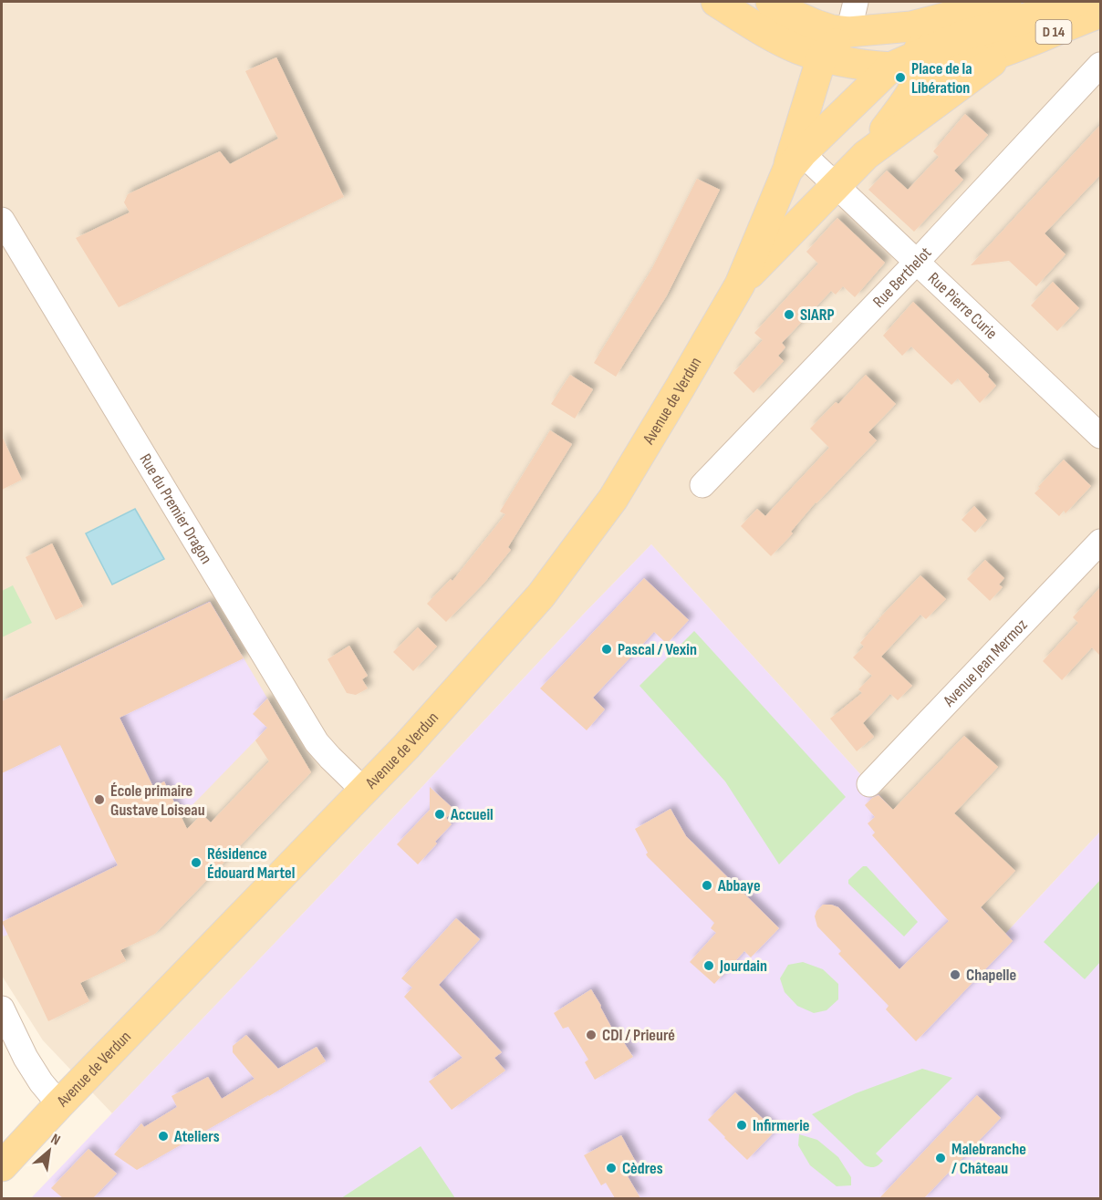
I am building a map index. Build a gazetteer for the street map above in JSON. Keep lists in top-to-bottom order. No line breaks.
{"streets":{"main road":["D 14","Avenue de Verdun"],"street":["Rue Berthelot","Rue Pierre Curie","Rue du Premier Dragon","Avenue Jean Mermoz"]},"crossings":[["D 14","Avenue de Verdun"],["Rue Berthelot","Rue Pierre Curie"],["Rue Pierre Curie","Avenue de Verdun"],["Avenue de Verdun","Rue du Premier Dragon"]],"places":["Place de la Libération","SIARP","Pascal / Vexin","École primaire Gustave Loiseau","Accueil","Résidence Édouard Martel","Abbaye","Jourdain","Chapelle","CDI / Prieuré","Infirmerie","Ateliers","Malebranche / Château","Cèdres"],"north":"top right"}
